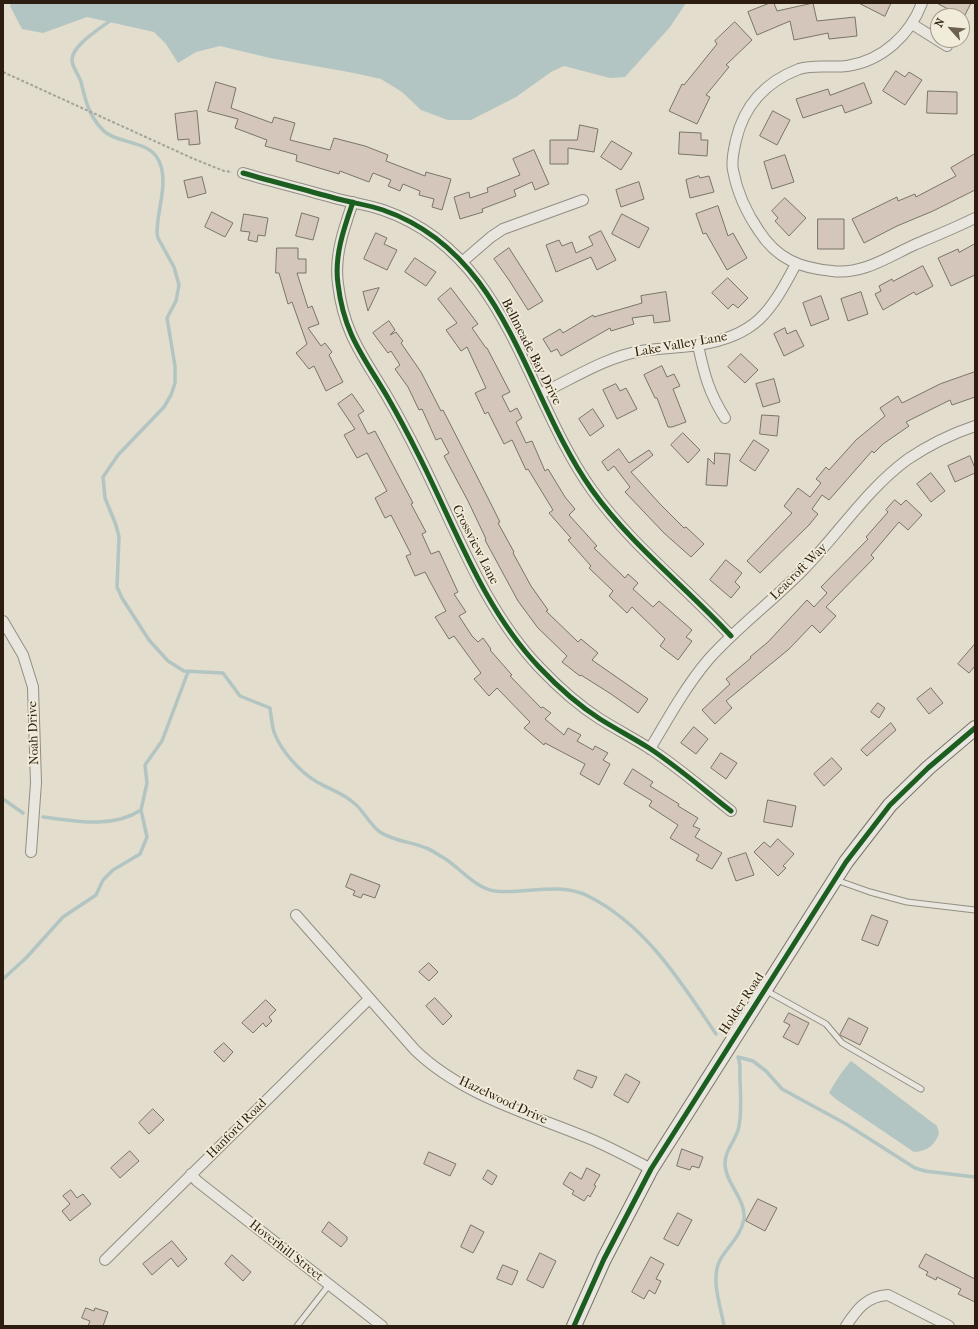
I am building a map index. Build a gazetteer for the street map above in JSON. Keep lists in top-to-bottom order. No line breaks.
{"streets":{"street":["Lake Valley Lane","Bellmeade Bay Drive","Crossview Lane","Leacroft Way","Noah Drive","Holder Road","Hazelwood Drive","Hanford Road","Hoverhill Street"]},"crossings":[["Lake Valley Lane","Bellmeade Bay Drive"],["Bellmeade Bay Drive","Crossview Lane"],["Bellmeade Bay Drive","Leacroft Way"],["Crossview Lane","Leacroft Way"],["Holder Road","Hazelwood Drive"],["Hazelwood Drive","Hanford Road"],["Hanford Road","Hoverhill Street"]],"north":"top left"}
